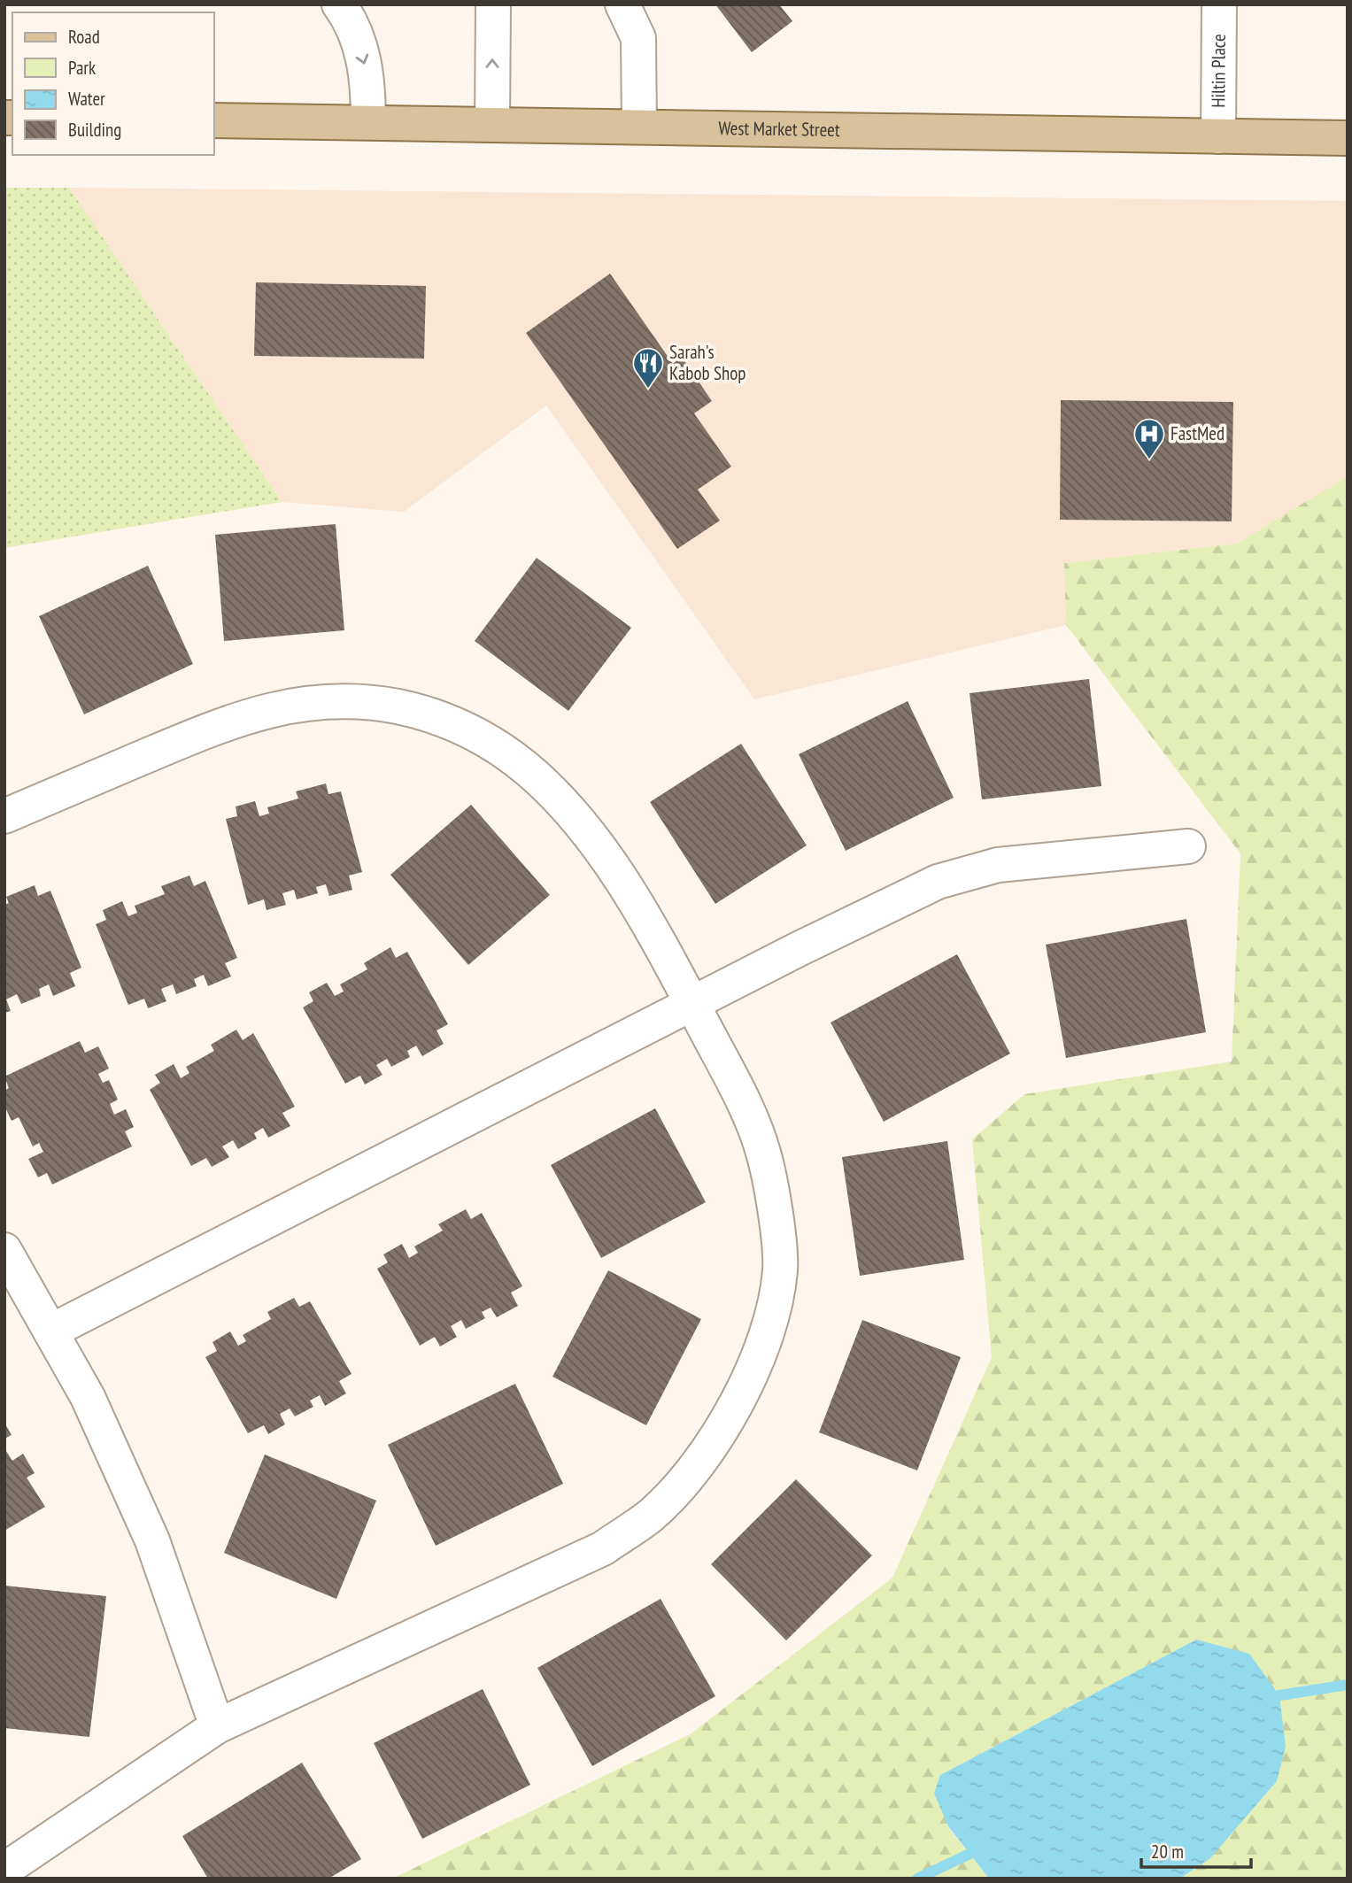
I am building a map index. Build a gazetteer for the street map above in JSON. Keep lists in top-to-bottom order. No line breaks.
{"streets":{"main road":["West Market Street"],"street":["Hiltin Place"]},"crossings":[["Hiltin Place","West Market Street"]],"places":{"restaurant":["Sarah's Kabob Shop"],"hospital":["FastMed"]},"legend":["Road","Park","Water","Building"],"scale_bar":"20 m"}
